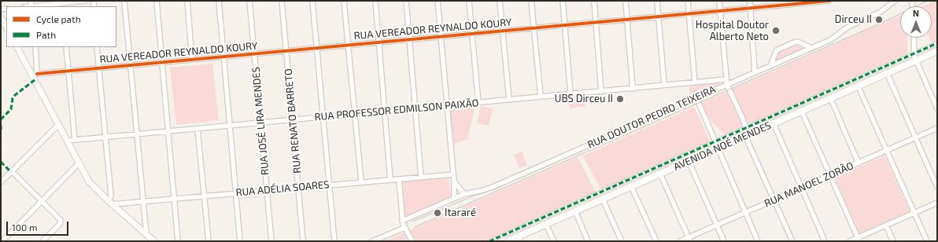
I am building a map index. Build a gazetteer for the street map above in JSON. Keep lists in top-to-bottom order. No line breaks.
{"streets":{"main road":["AVENIDA NOÉ MENDES"],"street":["RUA VEREADOR REYNALDO KOURY","RUA PROFESSOR EDMILSON PAIXÃO","RUA DOUTOR PEDRO TEIXEIRA","RUA JOSÉ LIRA MENDES","RUA RENATO BARRETO","RUA MANOEL ZORÃO","RUA ADÉLIA SOARES"]},"crossings":[["RUA VEREADOR REYNALDO KOURY","RUA JOSÉ LIRA MENDES"],["RUA VEREADOR REYNALDO KOURY","RUA RENATO BARRETO"],["RUA PROFESSOR EDMILSON PAIXÃO","RUA DOUTOR PEDRO TEIXEIRA"],["RUA PROFESSOR EDMILSON PAIXÃO","RUA JOSÉ LIRA MENDES"],["RUA PROFESSOR EDMILSON PAIXÃO","RUA RENATO BARRETO"],["RUA JOSÉ LIRA MENDES","RUA ADÉLIA SOARES"],["RUA RENATO BARRETO","RUA ADÉLIA SOARES"]],"places":["Dirceu II","Hospital Doutor Alberto Neto","UBS Dirceu II","Itararé"],"legend":["Cycle path","Path"],"scale_bar":"100 m","north":"top"}
